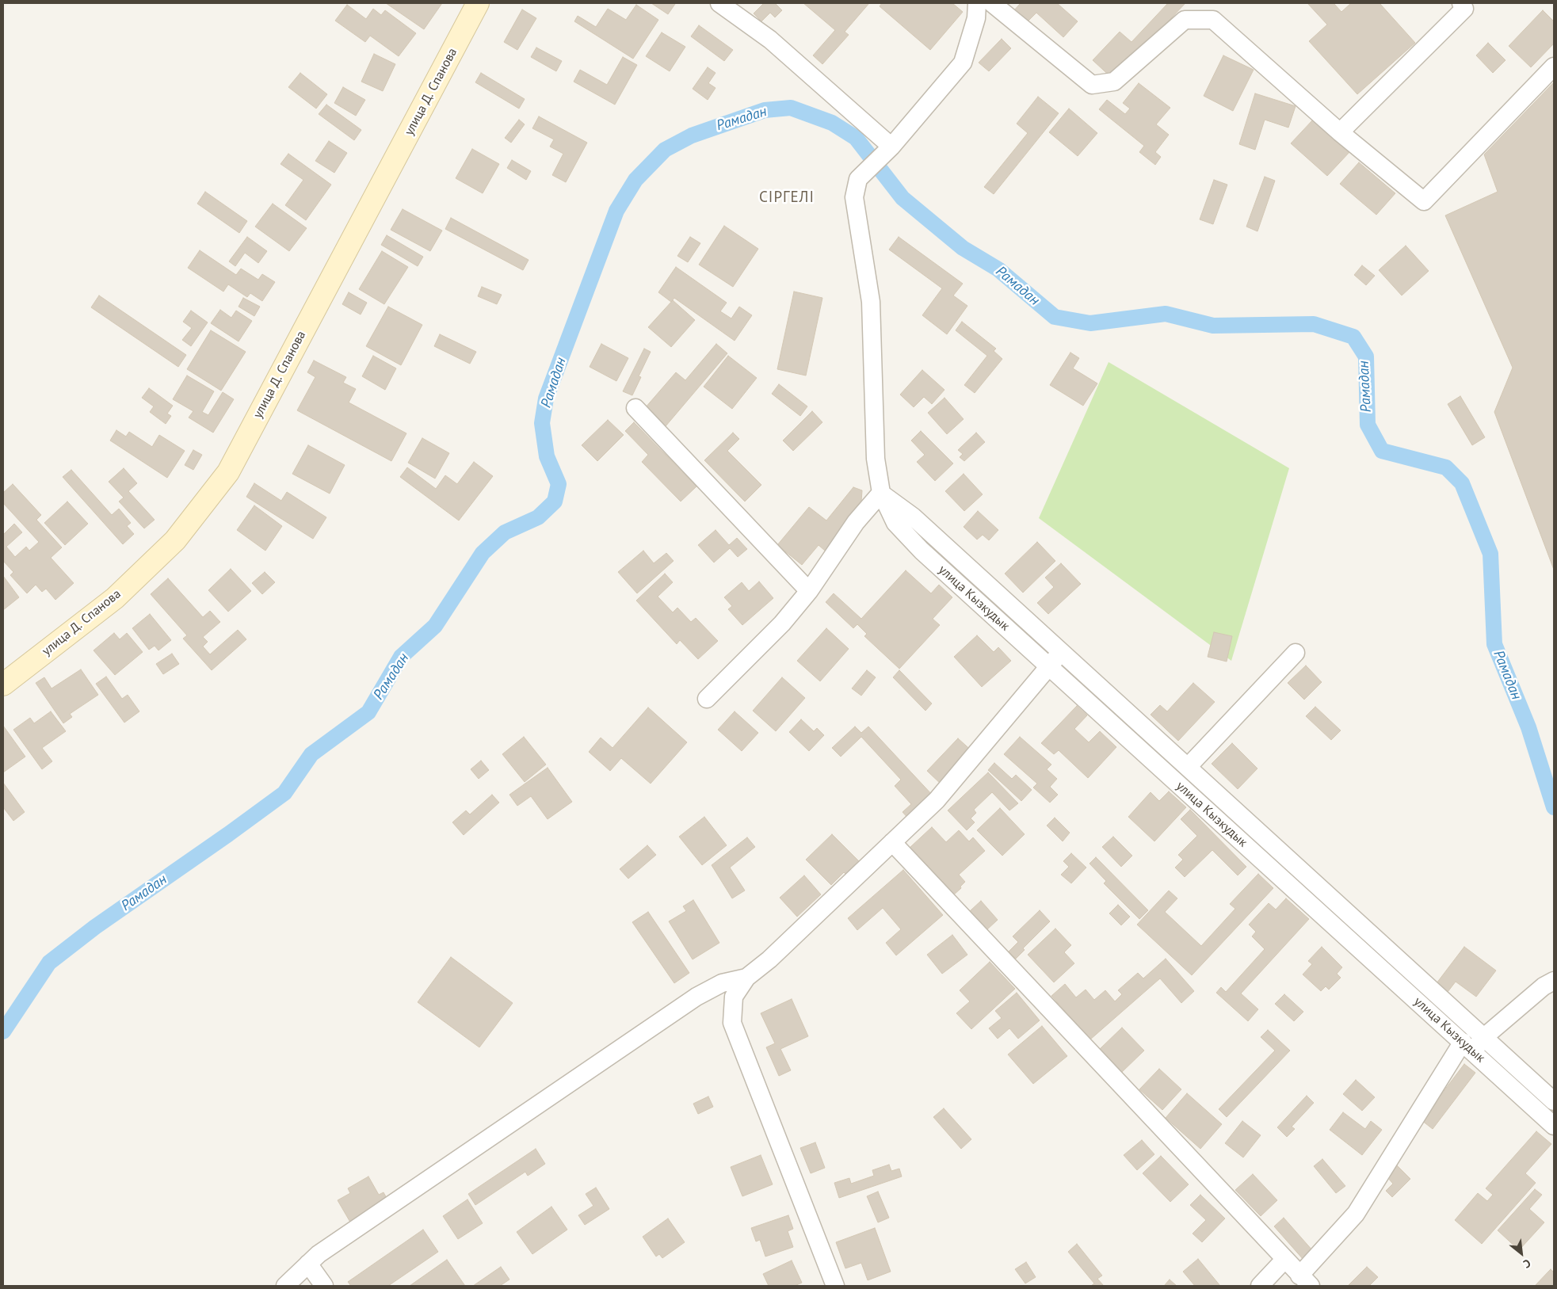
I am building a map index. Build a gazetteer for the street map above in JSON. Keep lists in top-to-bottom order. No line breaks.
{"streets":{"main road":["улица Д. Спанова"],"street":["улица Кызкудык"]},"districts":["СІРГЕЛІ"],"water":["Рамадан"],"north":"bottom right"}
